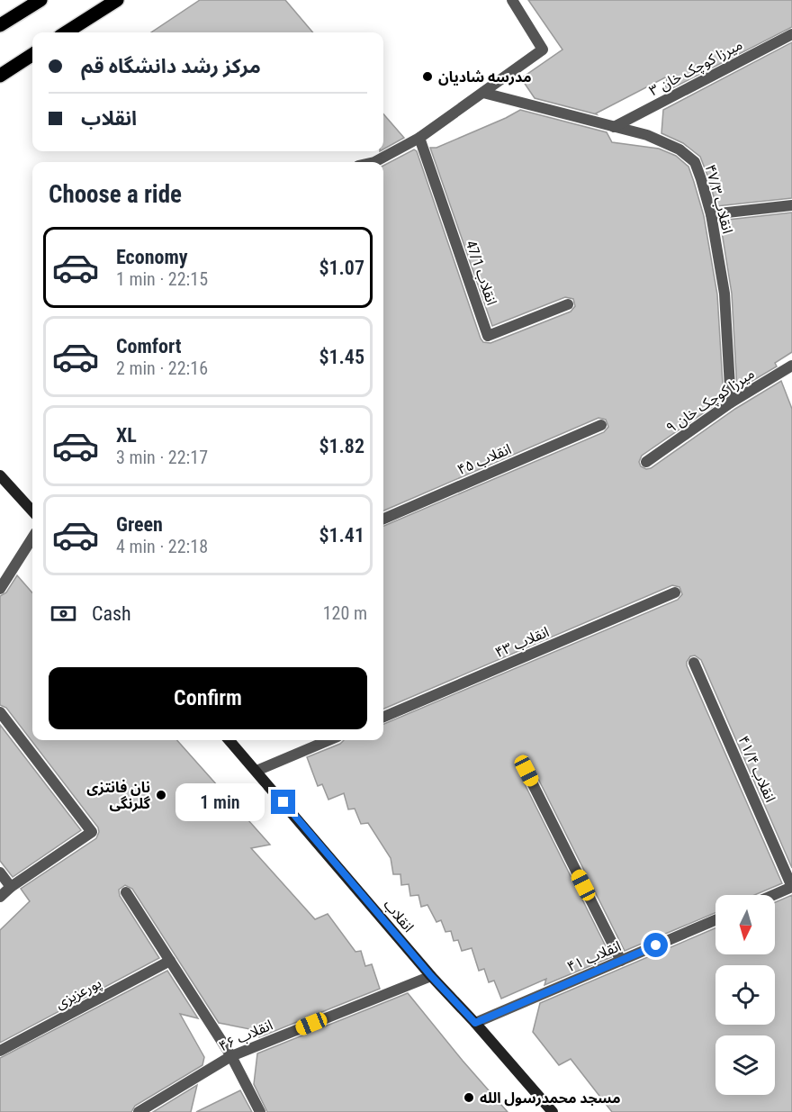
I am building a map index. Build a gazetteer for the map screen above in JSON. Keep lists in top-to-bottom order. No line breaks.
{"streets":{"main road":["انقلاب"],"street":["میرزا کوچک خان ۳","انقلاب ۴۷/۳","انقلاب 47/1","میرزا کوچک خان ۹","انقلاب ۴۵","انقلاب ۴۳","انقلاب ۴۱/۴","انقلاب ۴۱","پورعزیزی","انقلاب ۴۶"]},"crossings":[["میرزا کوچک خان ۳","انقلاب ۴۷/۳"],["انقلاب ۴۷/۳","میرزا کوچک خان ۹"],["انقلاب","انقلاب ۴۱"],["انقلاب","انقلاب ۴۶"]],"places":["مدرسه شادیان","نان فانتزی گلرنگی","مسجد محمدرسول الله"],"north":"bottom","page":{"banner":["مرکز رشد دانشگاه قم","انقلاب"],"heading":"Choose a ride","list":[{"name":"Economy","note":"1 min · 22:15","value":"$1.07"},{"name":"Comfort","note":"2 min · 22:16","value":"$1.45"},{"name":"XL","note":"3 min · 22:17","value":"$1.82"},{"name":"Green","note":"4 min · 22:18","value":"$1.41"}],"pay":["Cash","120 m"],"buttons":"Confirm","bubble":"1 min"}}
